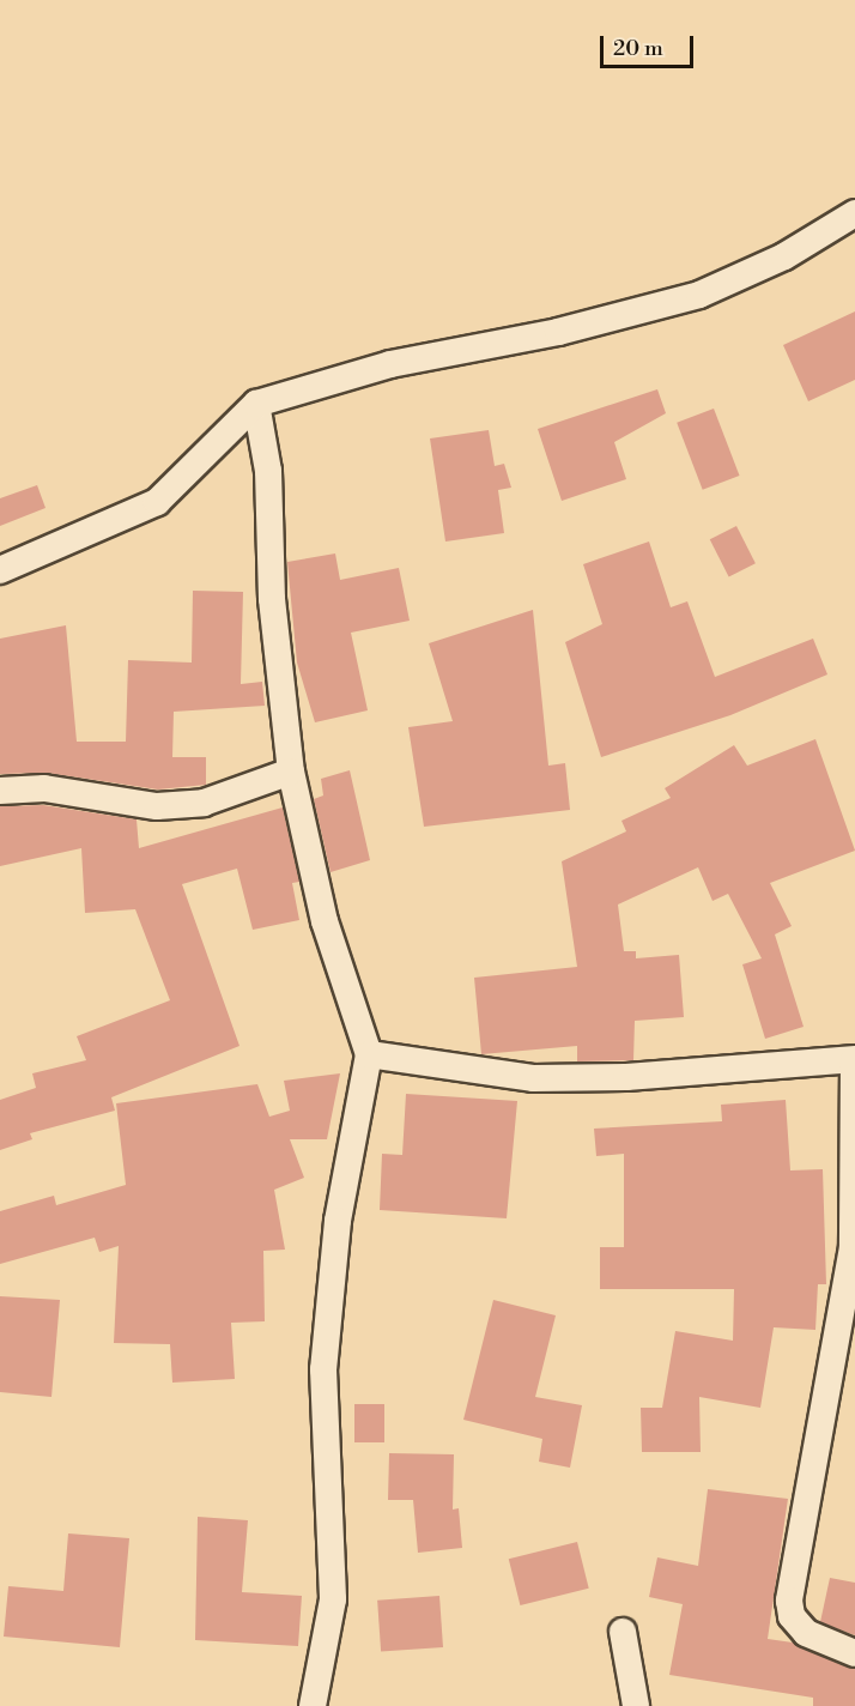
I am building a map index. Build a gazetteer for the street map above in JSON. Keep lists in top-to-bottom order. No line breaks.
{"scale_bar":"20 m"}
